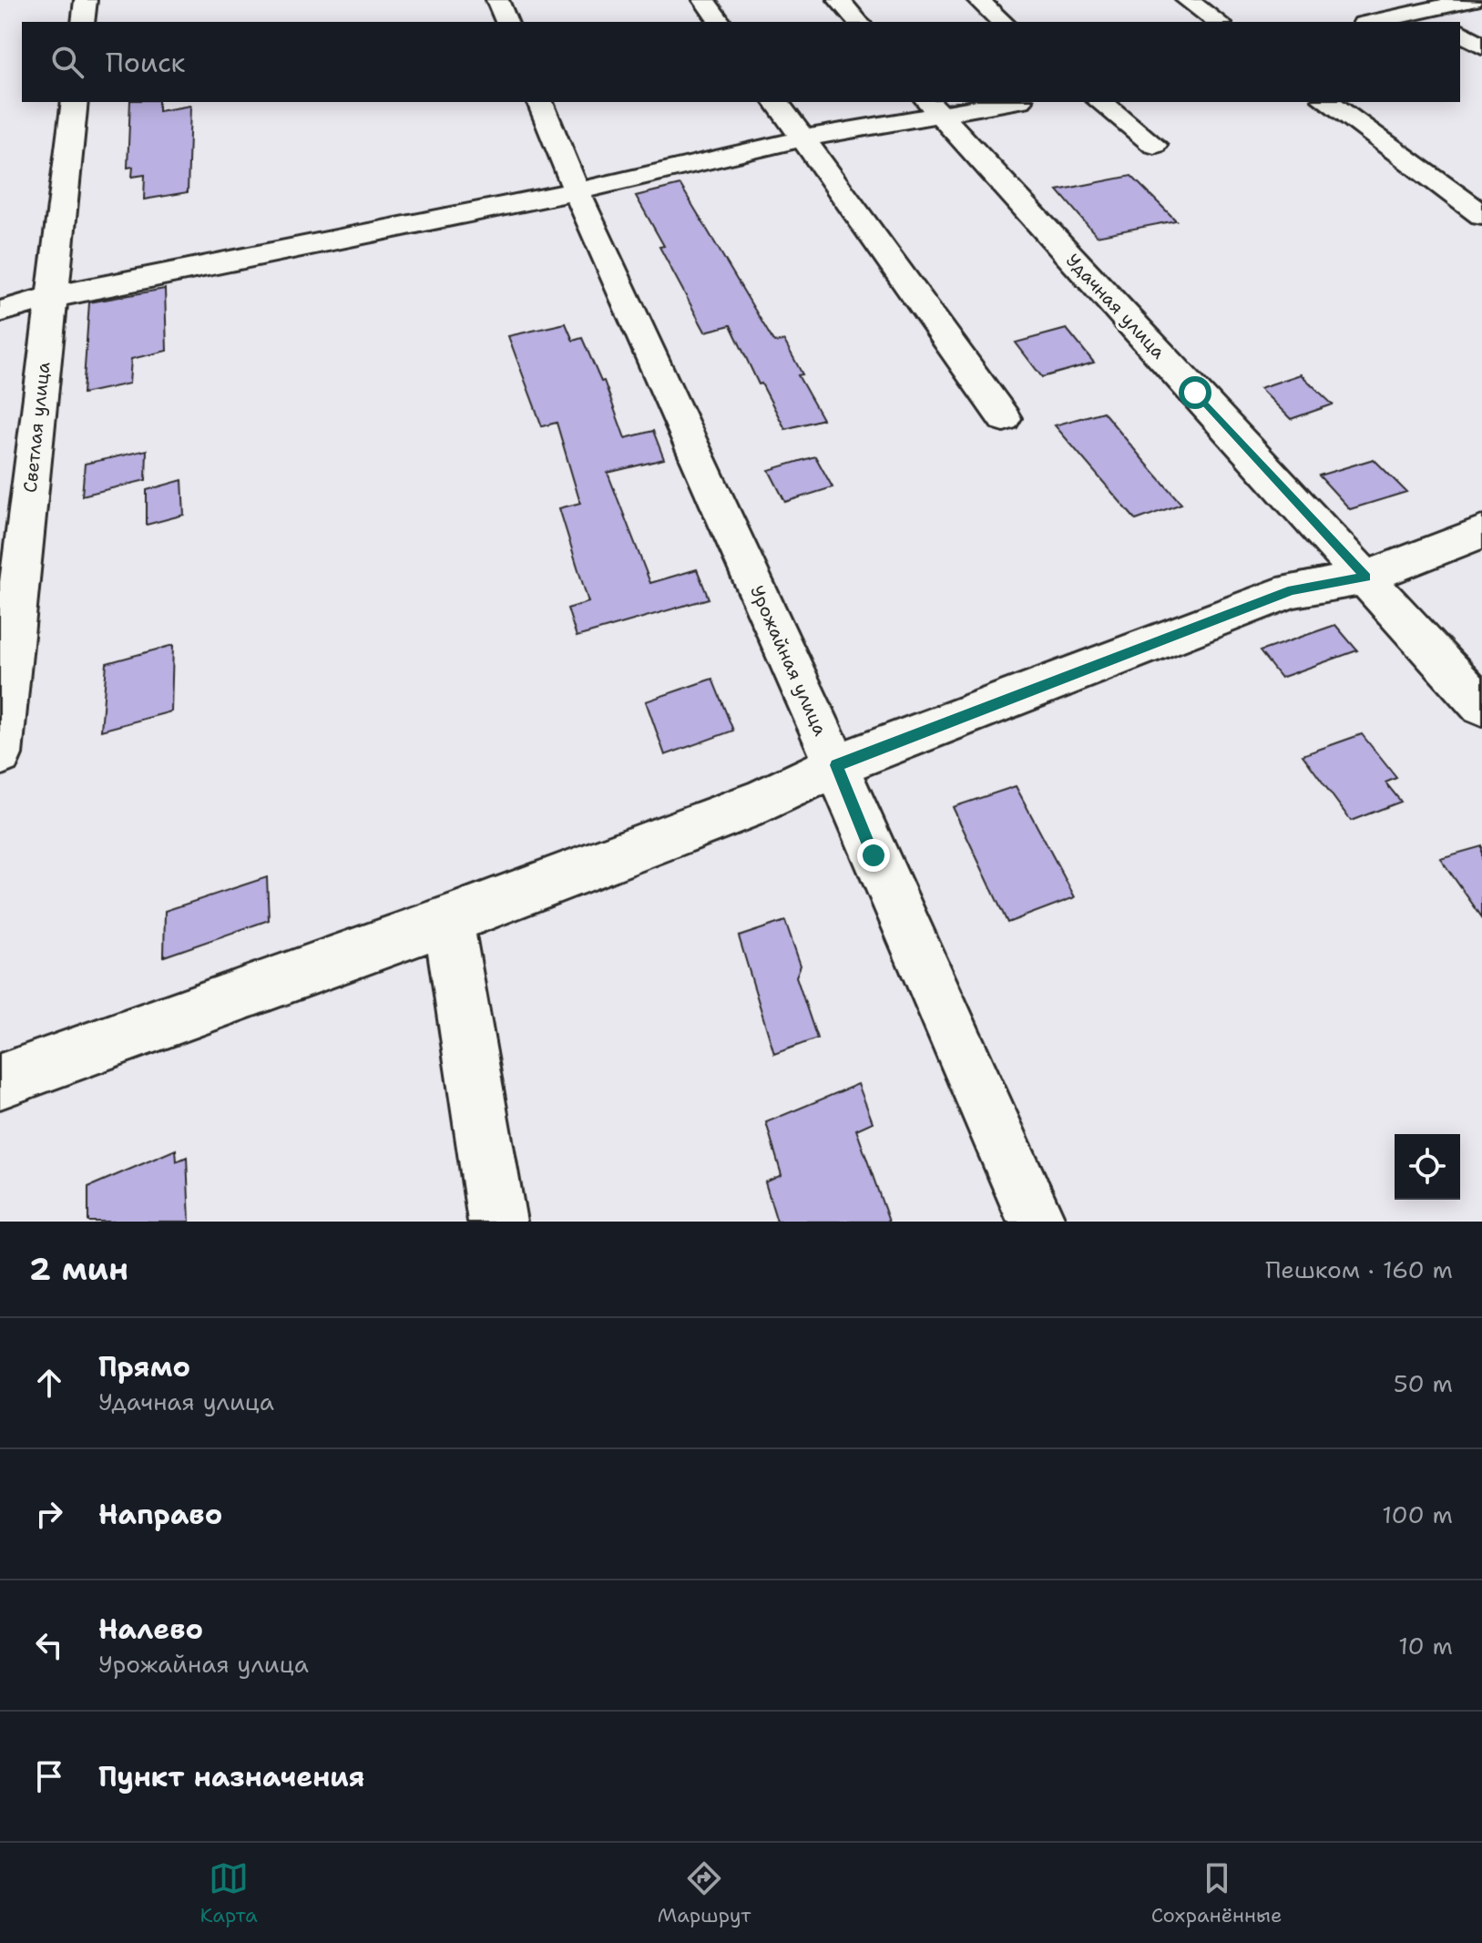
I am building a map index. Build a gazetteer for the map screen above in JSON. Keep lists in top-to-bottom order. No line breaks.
{"streets":{"street":["Удачная улица","Светлая улица","Урожайная улица"]},"page":{"search":"Поиск","heading":["2 мин","Пешком · 160 m"],"list":[["Прямо","Удачная улица","50 m"],["Направо","100 m"],["Налево","Урожайная улица","10 m"],"Пункт назначения"],"nav":["Карта","Маршрут","Сохранённые"]}}
